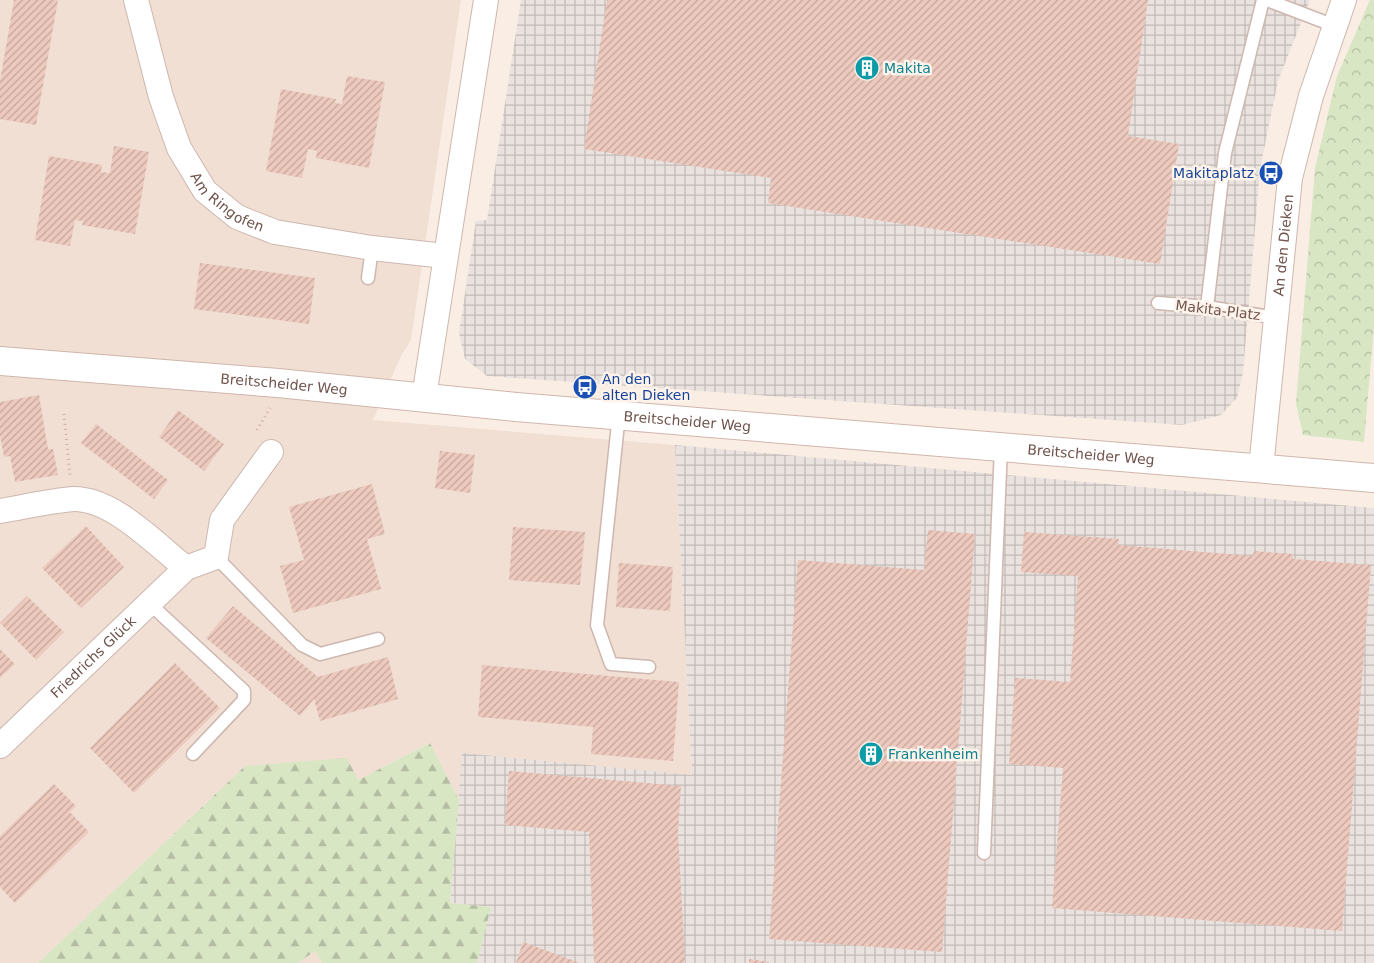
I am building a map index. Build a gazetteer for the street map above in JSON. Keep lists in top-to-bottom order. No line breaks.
{"streets":{"main road":["Breitscheider Weg"],"street":["Am Ringofen","An den Dieken","Friedrichs Glück"],"lane":["Makita-Platz"]},"crossings":[["An den Dieken","Makita-Platz"],["An den Dieken","Breitscheider Weg"]],"places":{"building":["Makita","Frankenheim"],"bus stop":["Makitaplatz","An den alten Dieken"]}}
